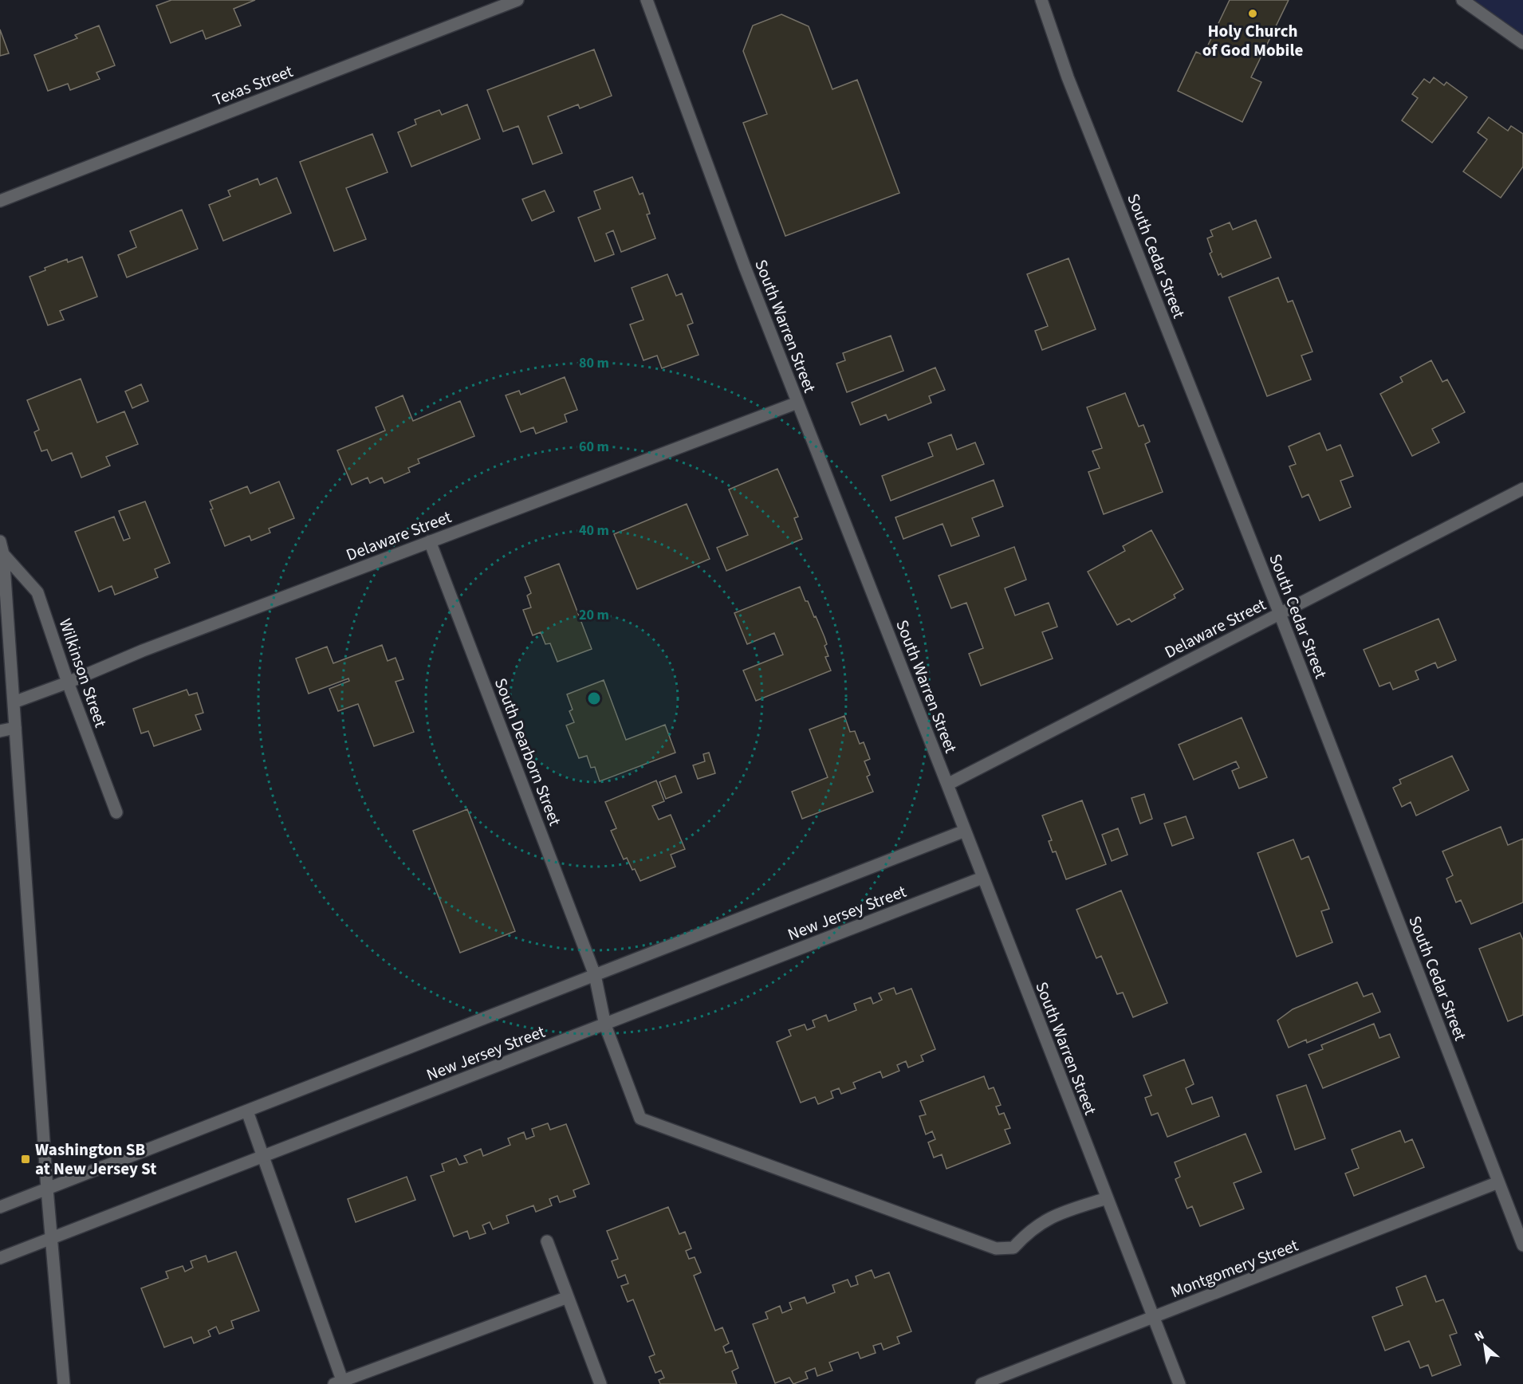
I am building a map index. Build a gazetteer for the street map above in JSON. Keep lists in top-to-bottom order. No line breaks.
{"streets":{"street":["Texas Street","South Cedar Street","South Warren Street","Delaware Street","Wilkinson Street","South Dearborn Street","New Jersey Street","Montgomery Street"]},"crossings":[["South Cedar Street","Delaware Street"],["South Cedar Street","Montgomery Street"],["South Warren Street","Delaware Street"],["South Warren Street","South Dearborn Street"],["South Warren Street","New Jersey Street"],["South Warren Street","Montgomery Street"],["Delaware Street","Wilkinson Street"],["Delaware Street","South Dearborn Street"],["South Dearborn Street","New Jersey Street"]],"places":{"other":["Holy Church of God Mobile"],"transit":["Washington SB at New Jersey St"]},"north":"top left","rings":["80 m","60 m","40 m","20 m"]}
